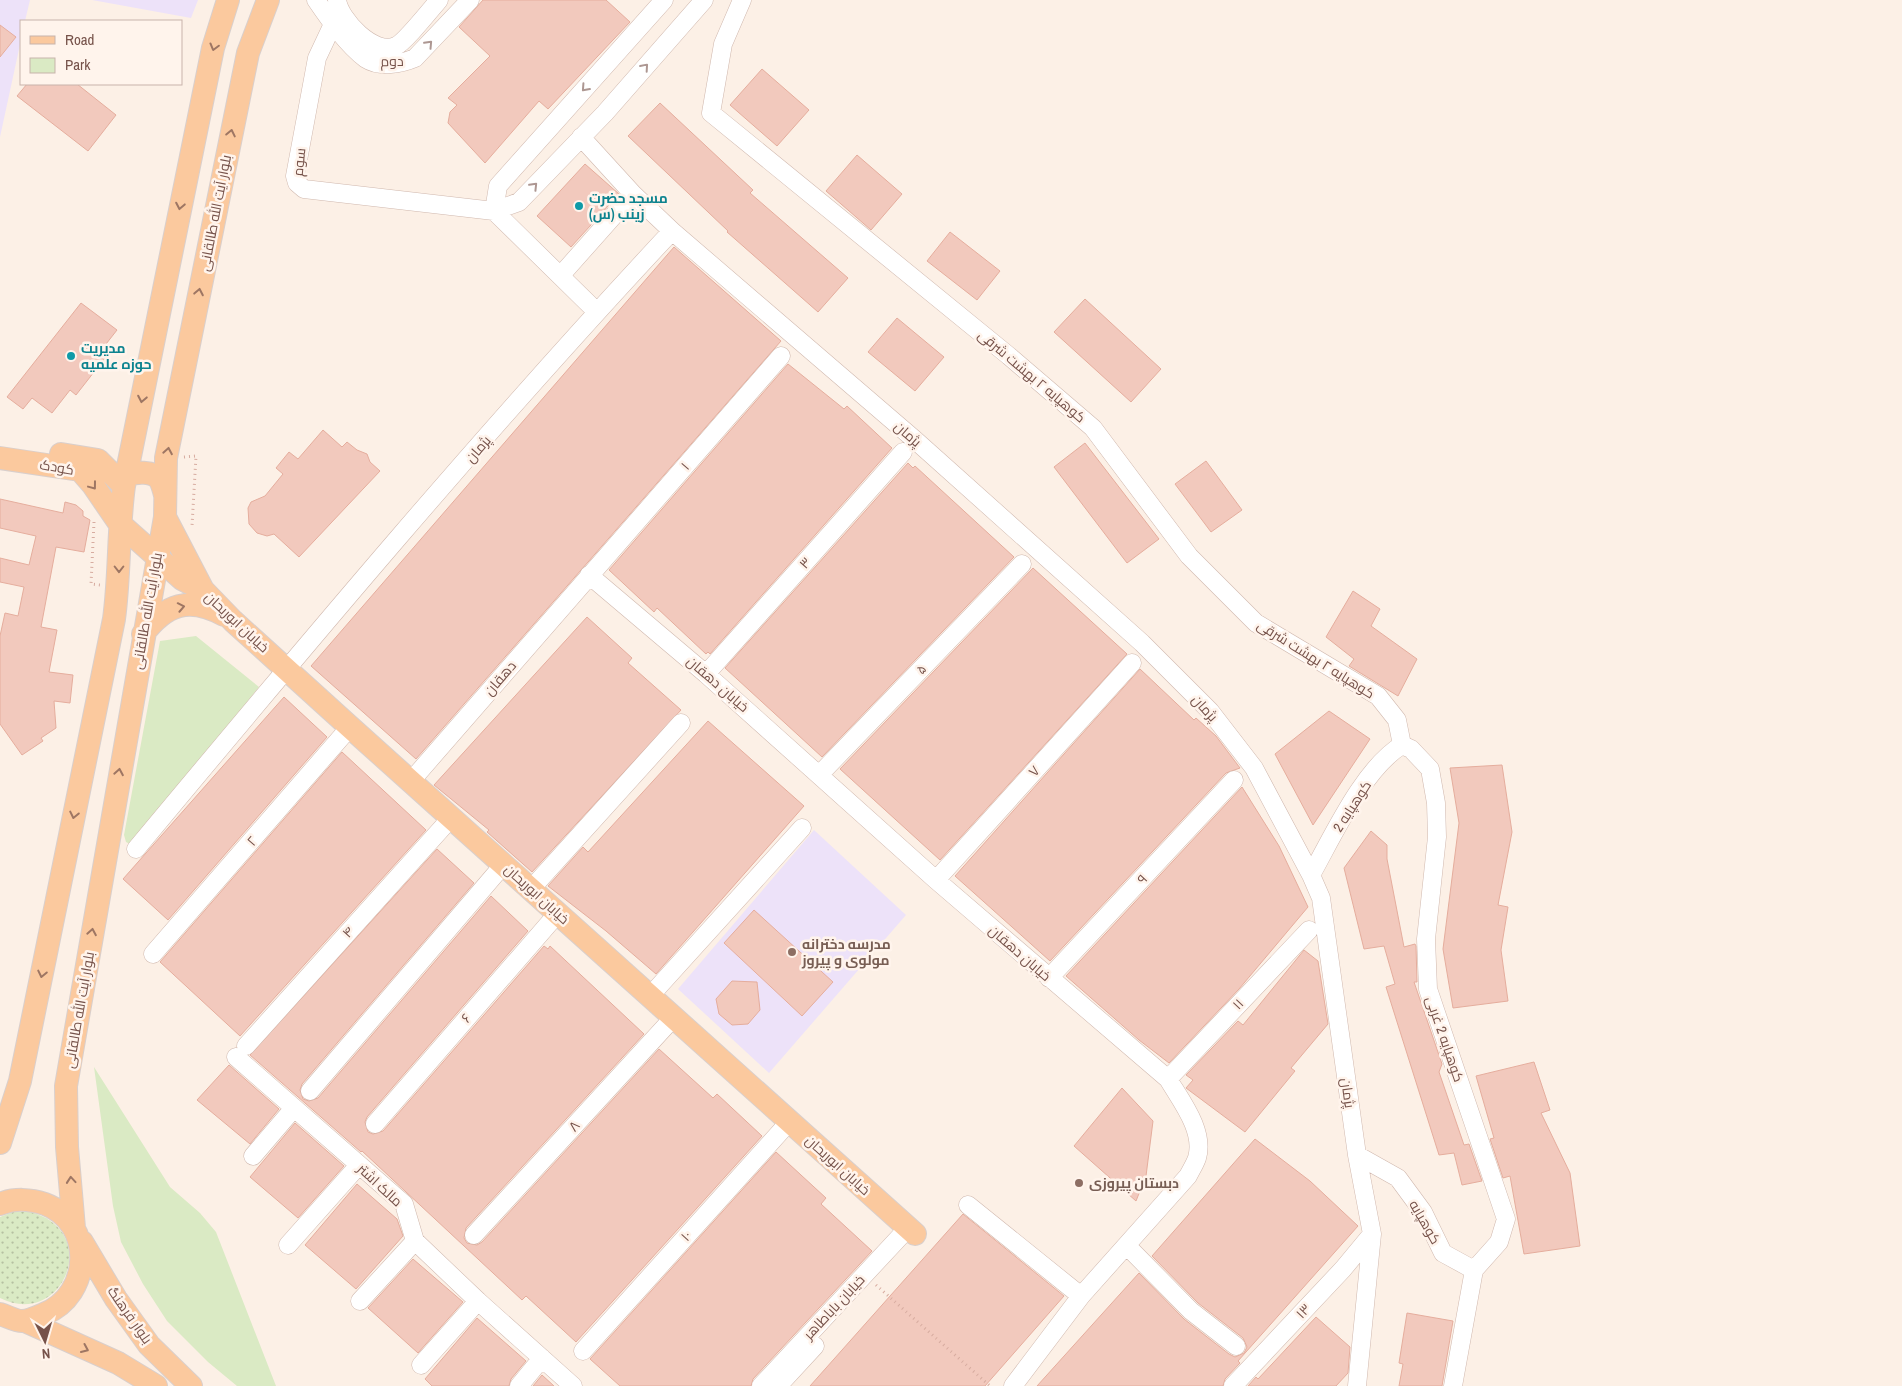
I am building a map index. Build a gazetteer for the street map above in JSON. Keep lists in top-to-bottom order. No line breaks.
{"streets":{"main road":["بلوار آیت الله طالقانی","کودک","خیابان ابوریحان","بلوار فرهنگ"],"street":["دوم","سوم","کوهپایه ۲ بهشت شرقی","پژمان","۱","۳","۵","دهقان","خیابان دهقان","۷","کوهپایه 2","۲","۹","۴","۱۱","۶","کوهپایه 2 غربی","۸","مالک اشتر","کوهپایه","۱۰","خیابان باباطاهر","۱۳"]},"crossings":[["دوم","سوم"],["سوم","پژمان"],["بلوار آیت الله طالقانی","کودک"],["بلوار آیت الله طالقانی","خیابان ابوریحان"],["بلوار آیت الله طالقانی","بلوار فرهنگ"],["کوهپایه ۲ بهشت شرقی","کوهپایه 2"],["کوهپایه ۲ بهشت شرقی","کوهپایه 2 غربی"],["پژمان","خیابان ابوریحان"],["پژمان","کوهپایه 2"],["پژمان","کوهپایه"],["پژمان","۱۳"],["۱","دهقان"],["۱","خیابان دهقان"],["کودک","خیابان ابوریحان"],["۳","خیابان دهقان"],["خیابان ابوریحان","دهقان"],["خیابان ابوریحان","۲"],["خیابان ابوریحان","۴"],["خیابان ابوریحان","۶"],["خیابان ابوریحان","۸"],["خیابان ابوریحان","۱۰"],["خیابان ابوریحان","خیابان باباطاهر"],["۵","خیابان دهقان"],["دهقان","خیابان دهقان"],["خیابان دهقان","۷"],["خیابان دهقان","۹"],["خیابان دهقان","۱۱"],["کوهپایه 2","کوهپایه 2 غربی"],["۴","مالک اشتر"],["کوهپایه 2 غربی","کوهپایه"]],"places":["مسجد حضرت زینب (س)","مدیریت حوزه علمیه","مدرسه دخترانه مولوی و پیروز","دبستان پیروزی"],"legend":["Road","Park"],"north":"bottom"}
